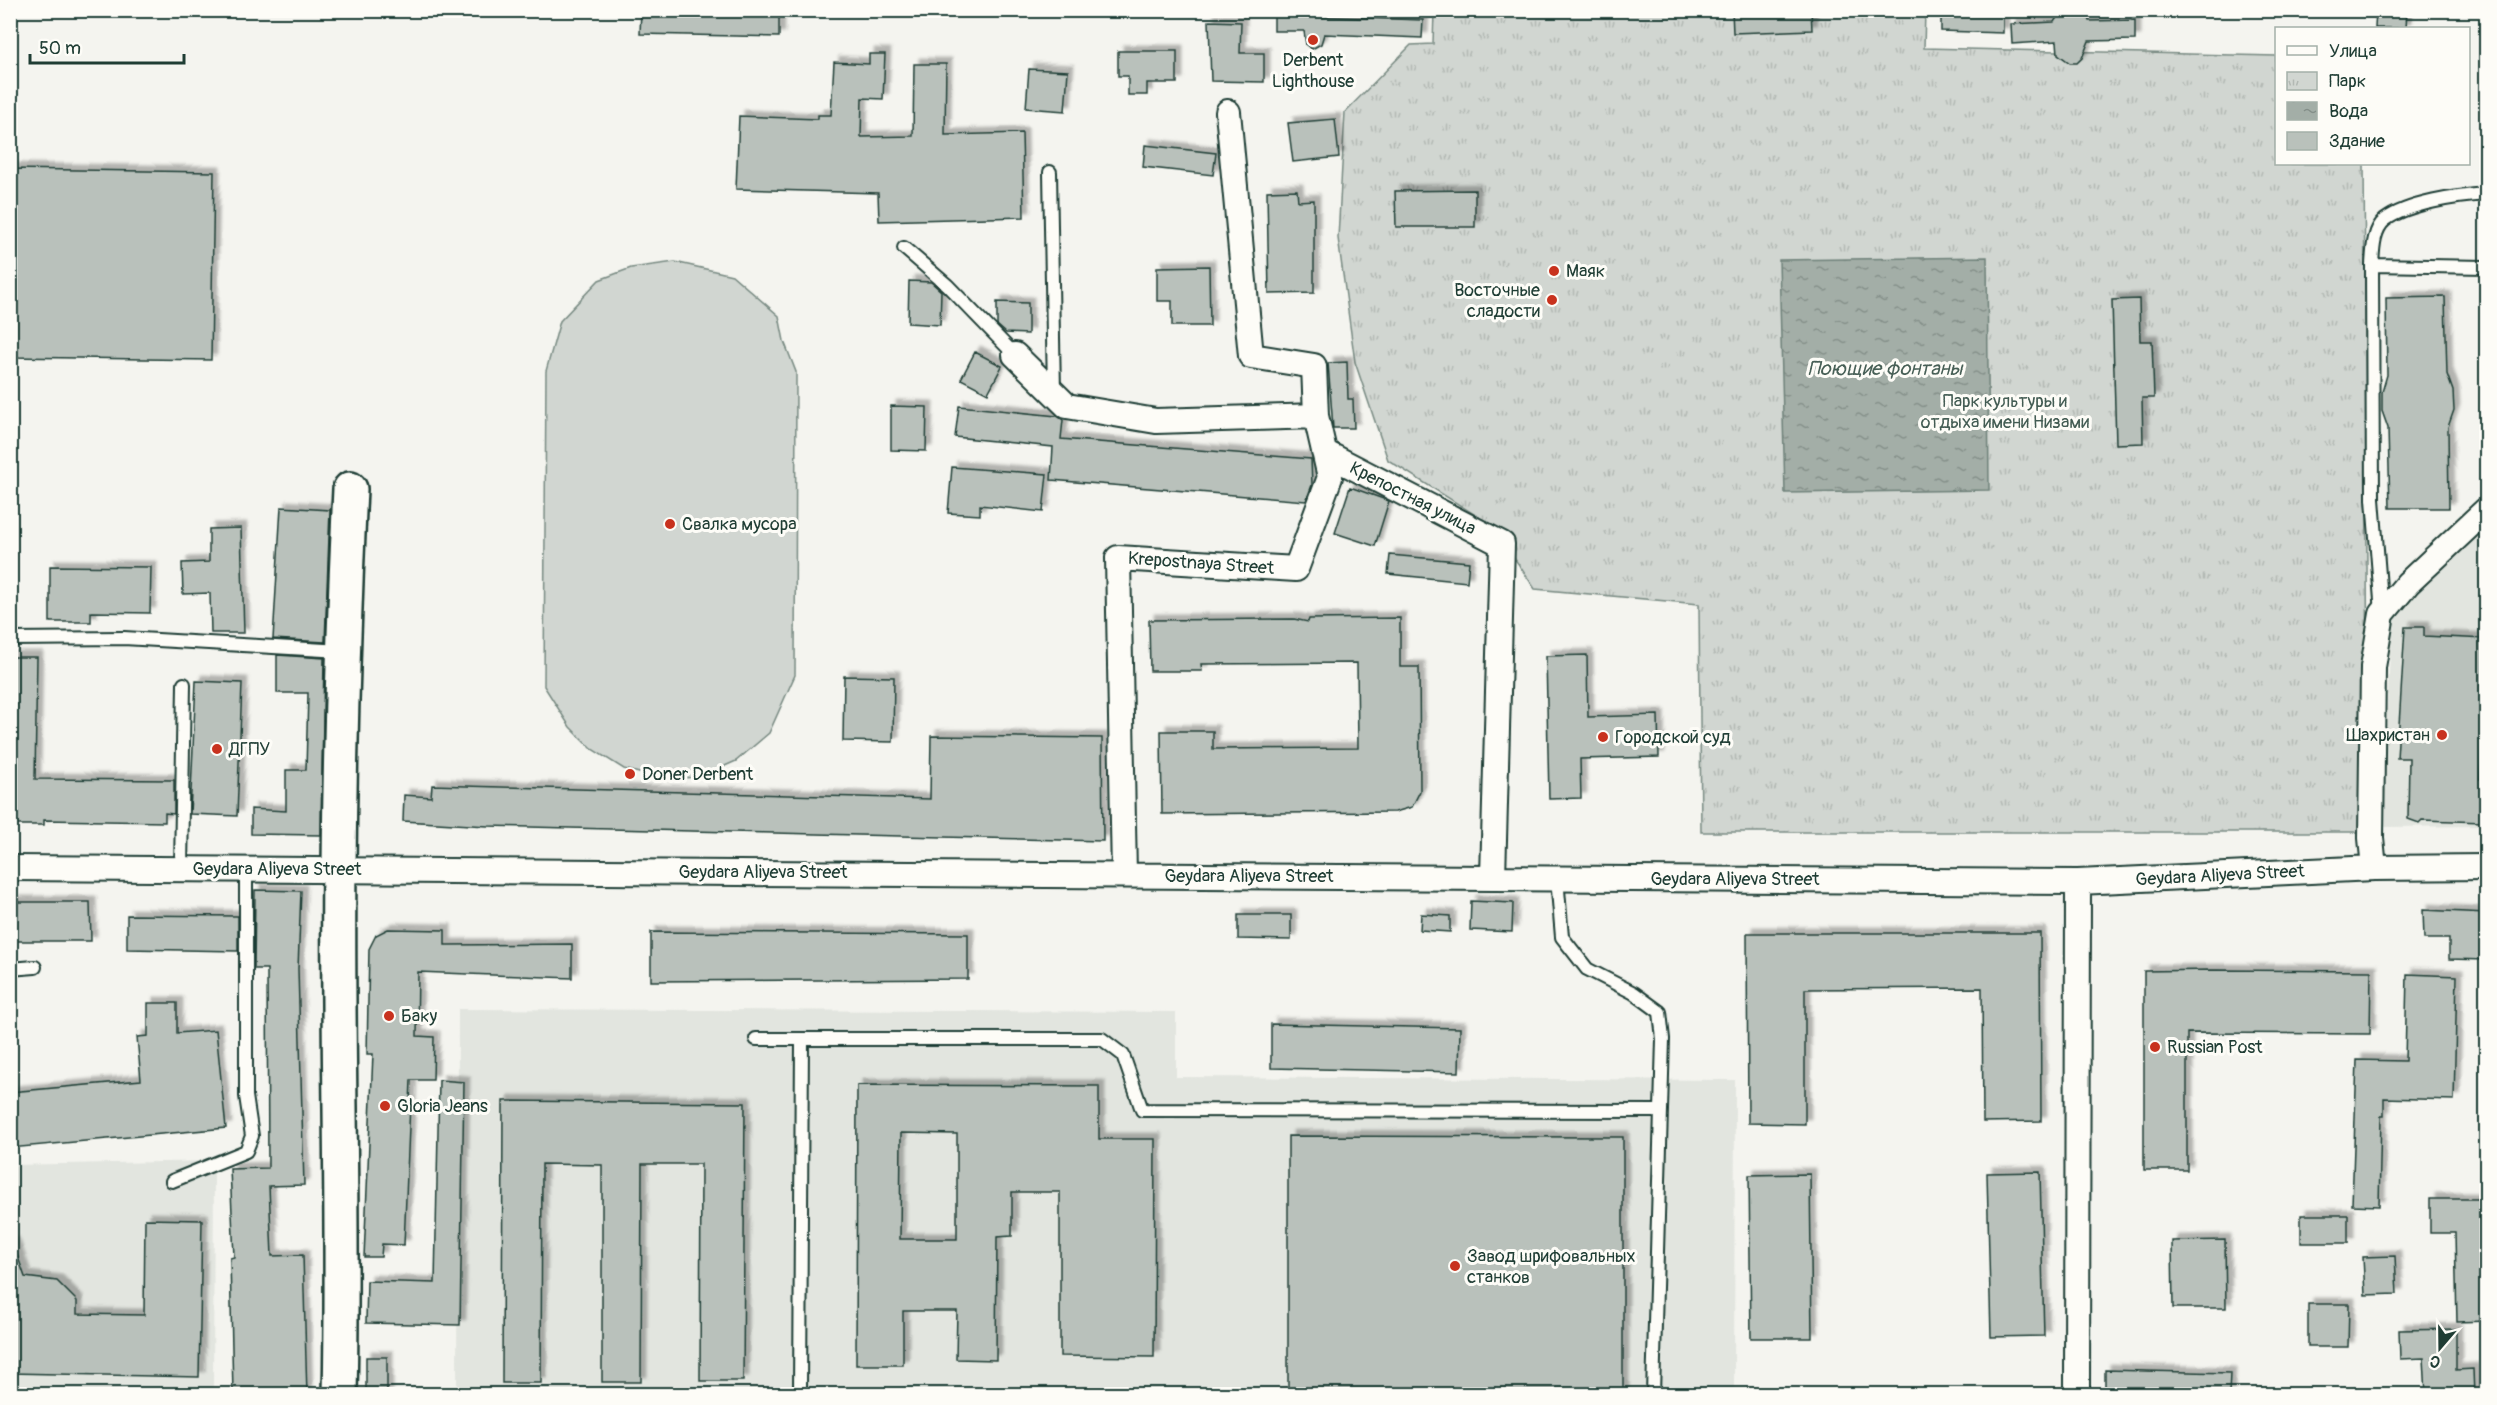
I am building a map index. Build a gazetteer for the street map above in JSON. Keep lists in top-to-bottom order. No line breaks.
{"streets":{"street":["Крепостная улица","Krepostnaya Street","Geydara Aliyeva Street"]},"crossings":[["Крепостная улица","Krepostnaya Street"],["Крепостная улица","Geydara Aliyeva Street"],["Krepostnaya Street","Geydara Aliyeva Street"]],"water":["Поющие фонтаны"],"parks":["Парк культуры и отдыха имени Низами"],"places":["Derbent Lighthouse","Маяк","Восточные сладости","Свалка мусора","Шахристан","Городской суд","ДГПУ","Doner Derbent","Баку","Russian Post","Gloria Jeans","Завод шрифовальных станков"],"legend":["Улица","Парк","Вода","Здание"],"scale_bar":"50 m","north":"bottom"}
